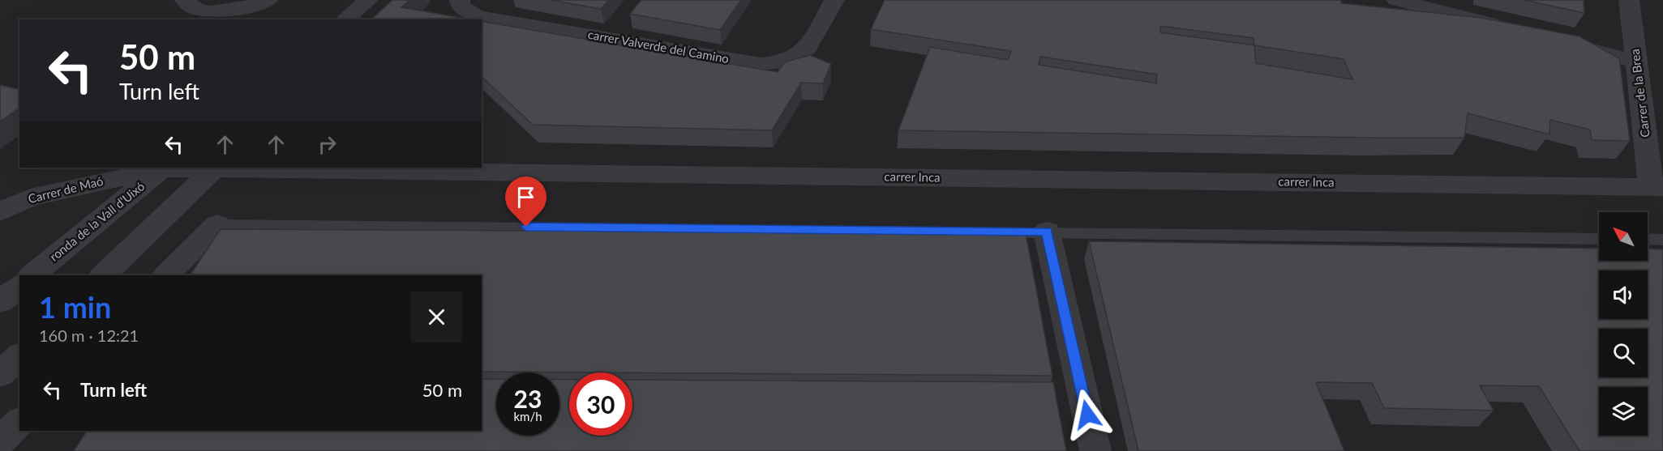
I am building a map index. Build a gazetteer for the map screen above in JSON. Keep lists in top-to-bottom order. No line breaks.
{"streets":{"street":["carrer Valverde del Camino","Carrer de la Brea","carrer Inca","Carrer de Maó","ronda de la Vall d'Uixó"]},"crossings":[["Carrer de la Brea","carrer Inca"],["carrer Inca","Carrer de Maó"],["carrer Inca","ronda de la Vall d'Uixó"],["Carrer de Maó","ronda de la Vall d'Uixó"]],"north":"top left","page":{"turn":["50 m","Turn left"],"heading":["1 min","160 m · 12:21"],"list":[{"name":"Turn left","value":"50 m"}],"speed":"23 km/h","limit":"30"}}
